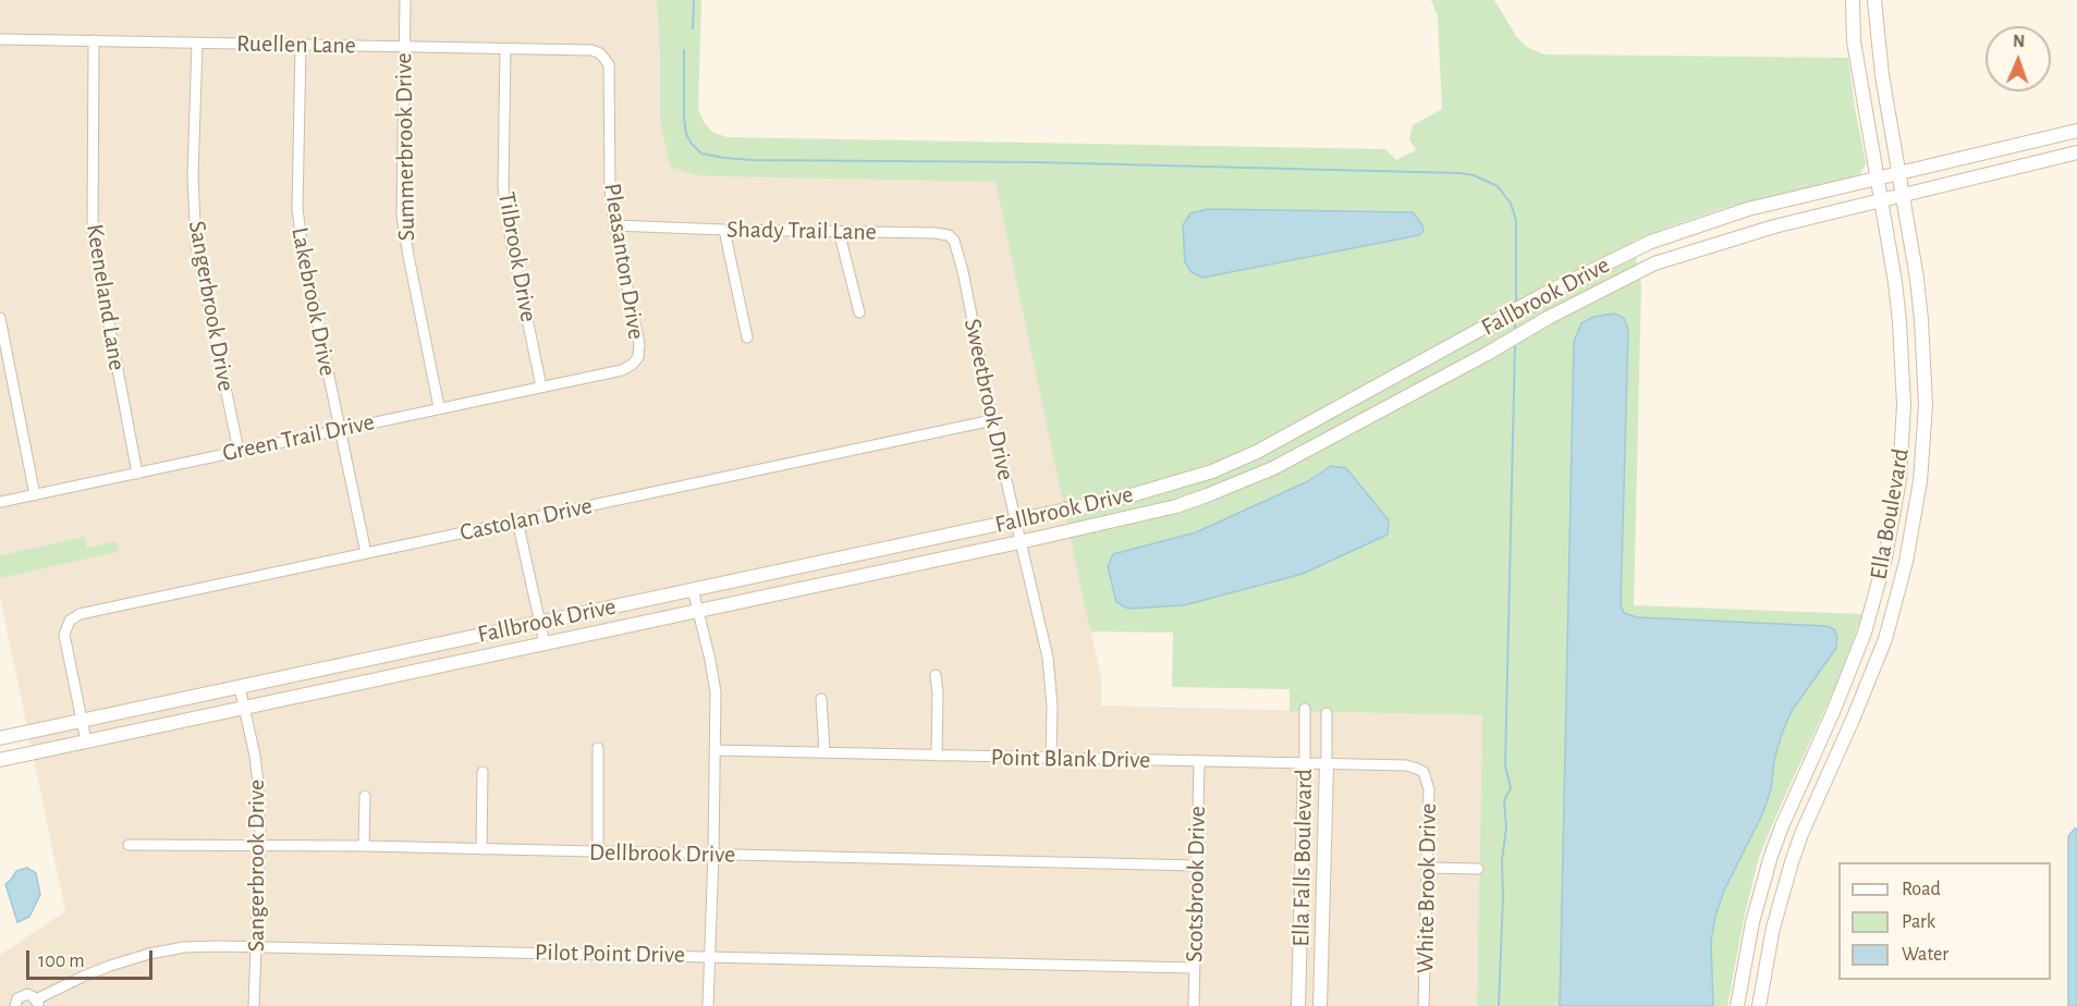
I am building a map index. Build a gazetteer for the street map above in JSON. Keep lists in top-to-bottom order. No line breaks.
{"streets":{"main road":["Fallbrook Drive","Ella Boulevard","Ella Falls Boulevard"],"street":["Ruellen Lane","Summerbrook Drive","Shady Trail Lane","Tilbrook Drive","Pleasanton Drive","Keeneland Lane","Lakebrook Drive","Sangerbrook Drive","Sweetbrook Drive","Green Trail Drive","Castolan Drive","Point Blank Drive","Dellbrook Drive","Scotsbrook Drive","White Brook Drive","Pilot Point Drive"]},"crossings":[["Ruellen Lane","Summerbrook Drive"],["Ruellen Lane","Tilbrook Drive"],["Ruellen Lane","Pleasanton Drive"],["Ruellen Lane","Keeneland Lane"],["Ruellen Lane","Lakebrook Drive"],["Ruellen Lane","Sangerbrook Drive"],["Summerbrook Drive","Green Trail Drive"],["Shady Trail Lane","Pleasanton Drive"],["Shady Trail Lane","Sweetbrook Drive"],["Tilbrook Drive","Green Trail Drive"],["Pleasanton Drive","Green Trail Drive"],["Fallbrook Drive","Sangerbrook Drive"],["Fallbrook Drive","Sweetbrook Drive"],["Fallbrook Drive","Ella Boulevard"],["Fallbrook Drive","Castolan Drive"],["Keeneland Lane","Green Trail Drive"],["Lakebrook Drive","Green Trail Drive"],["Lakebrook Drive","Castolan Drive"],["Sangerbrook Drive","Green Trail Drive"],["Sangerbrook Drive","Dellbrook Drive"],["Sangerbrook Drive","Pilot Point Drive"],["Sweetbrook Drive","Castolan Drive"],["Sweetbrook Drive","Point Blank Drive"],["Point Blank Drive","Ella Falls Boulevard"],["Point Blank Drive","Scotsbrook Drive"],["Point Blank Drive","White Brook Drive"],["Dellbrook Drive","Scotsbrook Drive"],["Scotsbrook Drive","Pilot Point Drive"]],"legend":["Road","Park","Water"],"scale_bar":"100 m","north":"top"}
